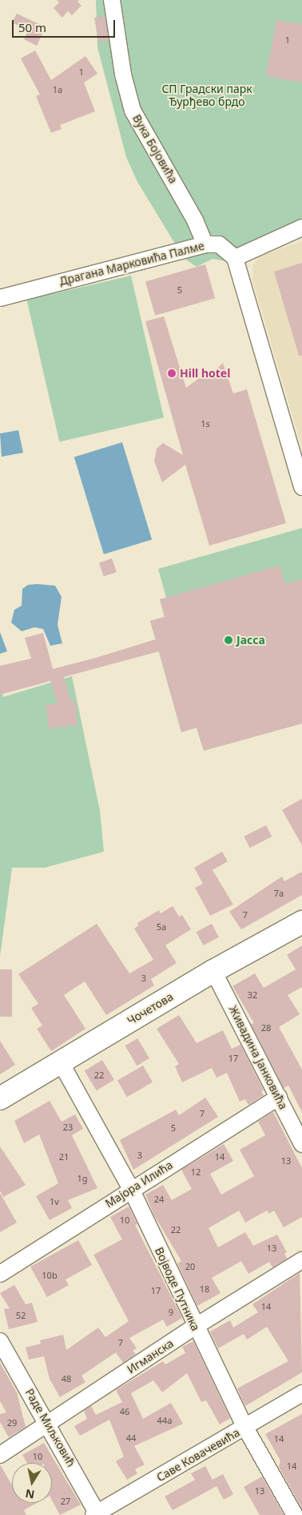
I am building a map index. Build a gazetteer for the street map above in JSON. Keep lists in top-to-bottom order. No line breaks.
{"streets":{"street":["Вука Бојовића","Драгана Марковића Палме","Чочетова","Живадина Јанковића","Мајора Илића","Војводе Путника","Игманска","Раде Миљковић","Саве Ковачевића"]},"crossings":[["Вука Бојовића","Драгана Марковића Палме"],["Чочетова","Живадина Јанковића"],["Чочетова","Војводе Путника"],["Живадина Јанковића","Мајора Илића"],["Мајора Илића","Војводе Путника"],["Војводе Путника","Игманска"],["Војводе Путника","Саве Ковачевића"],["Игманска","Раде Миљковић"],["Раде Миљковић","Саве Ковачевића"]],"parks":["СП Градски парк Ђурђево брдо"],"places":["Hill hotel","Јасса"],"house_numbers":["1","1","1a","5","1s","7a","7","5a","3","32","28","17","22","7","23","5","3","21","14","13","12","1g","24","1v","10","22","13","20","10b","18","17","14","9","52","7","48","46","44a","29","44","14","10","14","13","27"],"scale_bar":"50 m","north":"bottom"}
